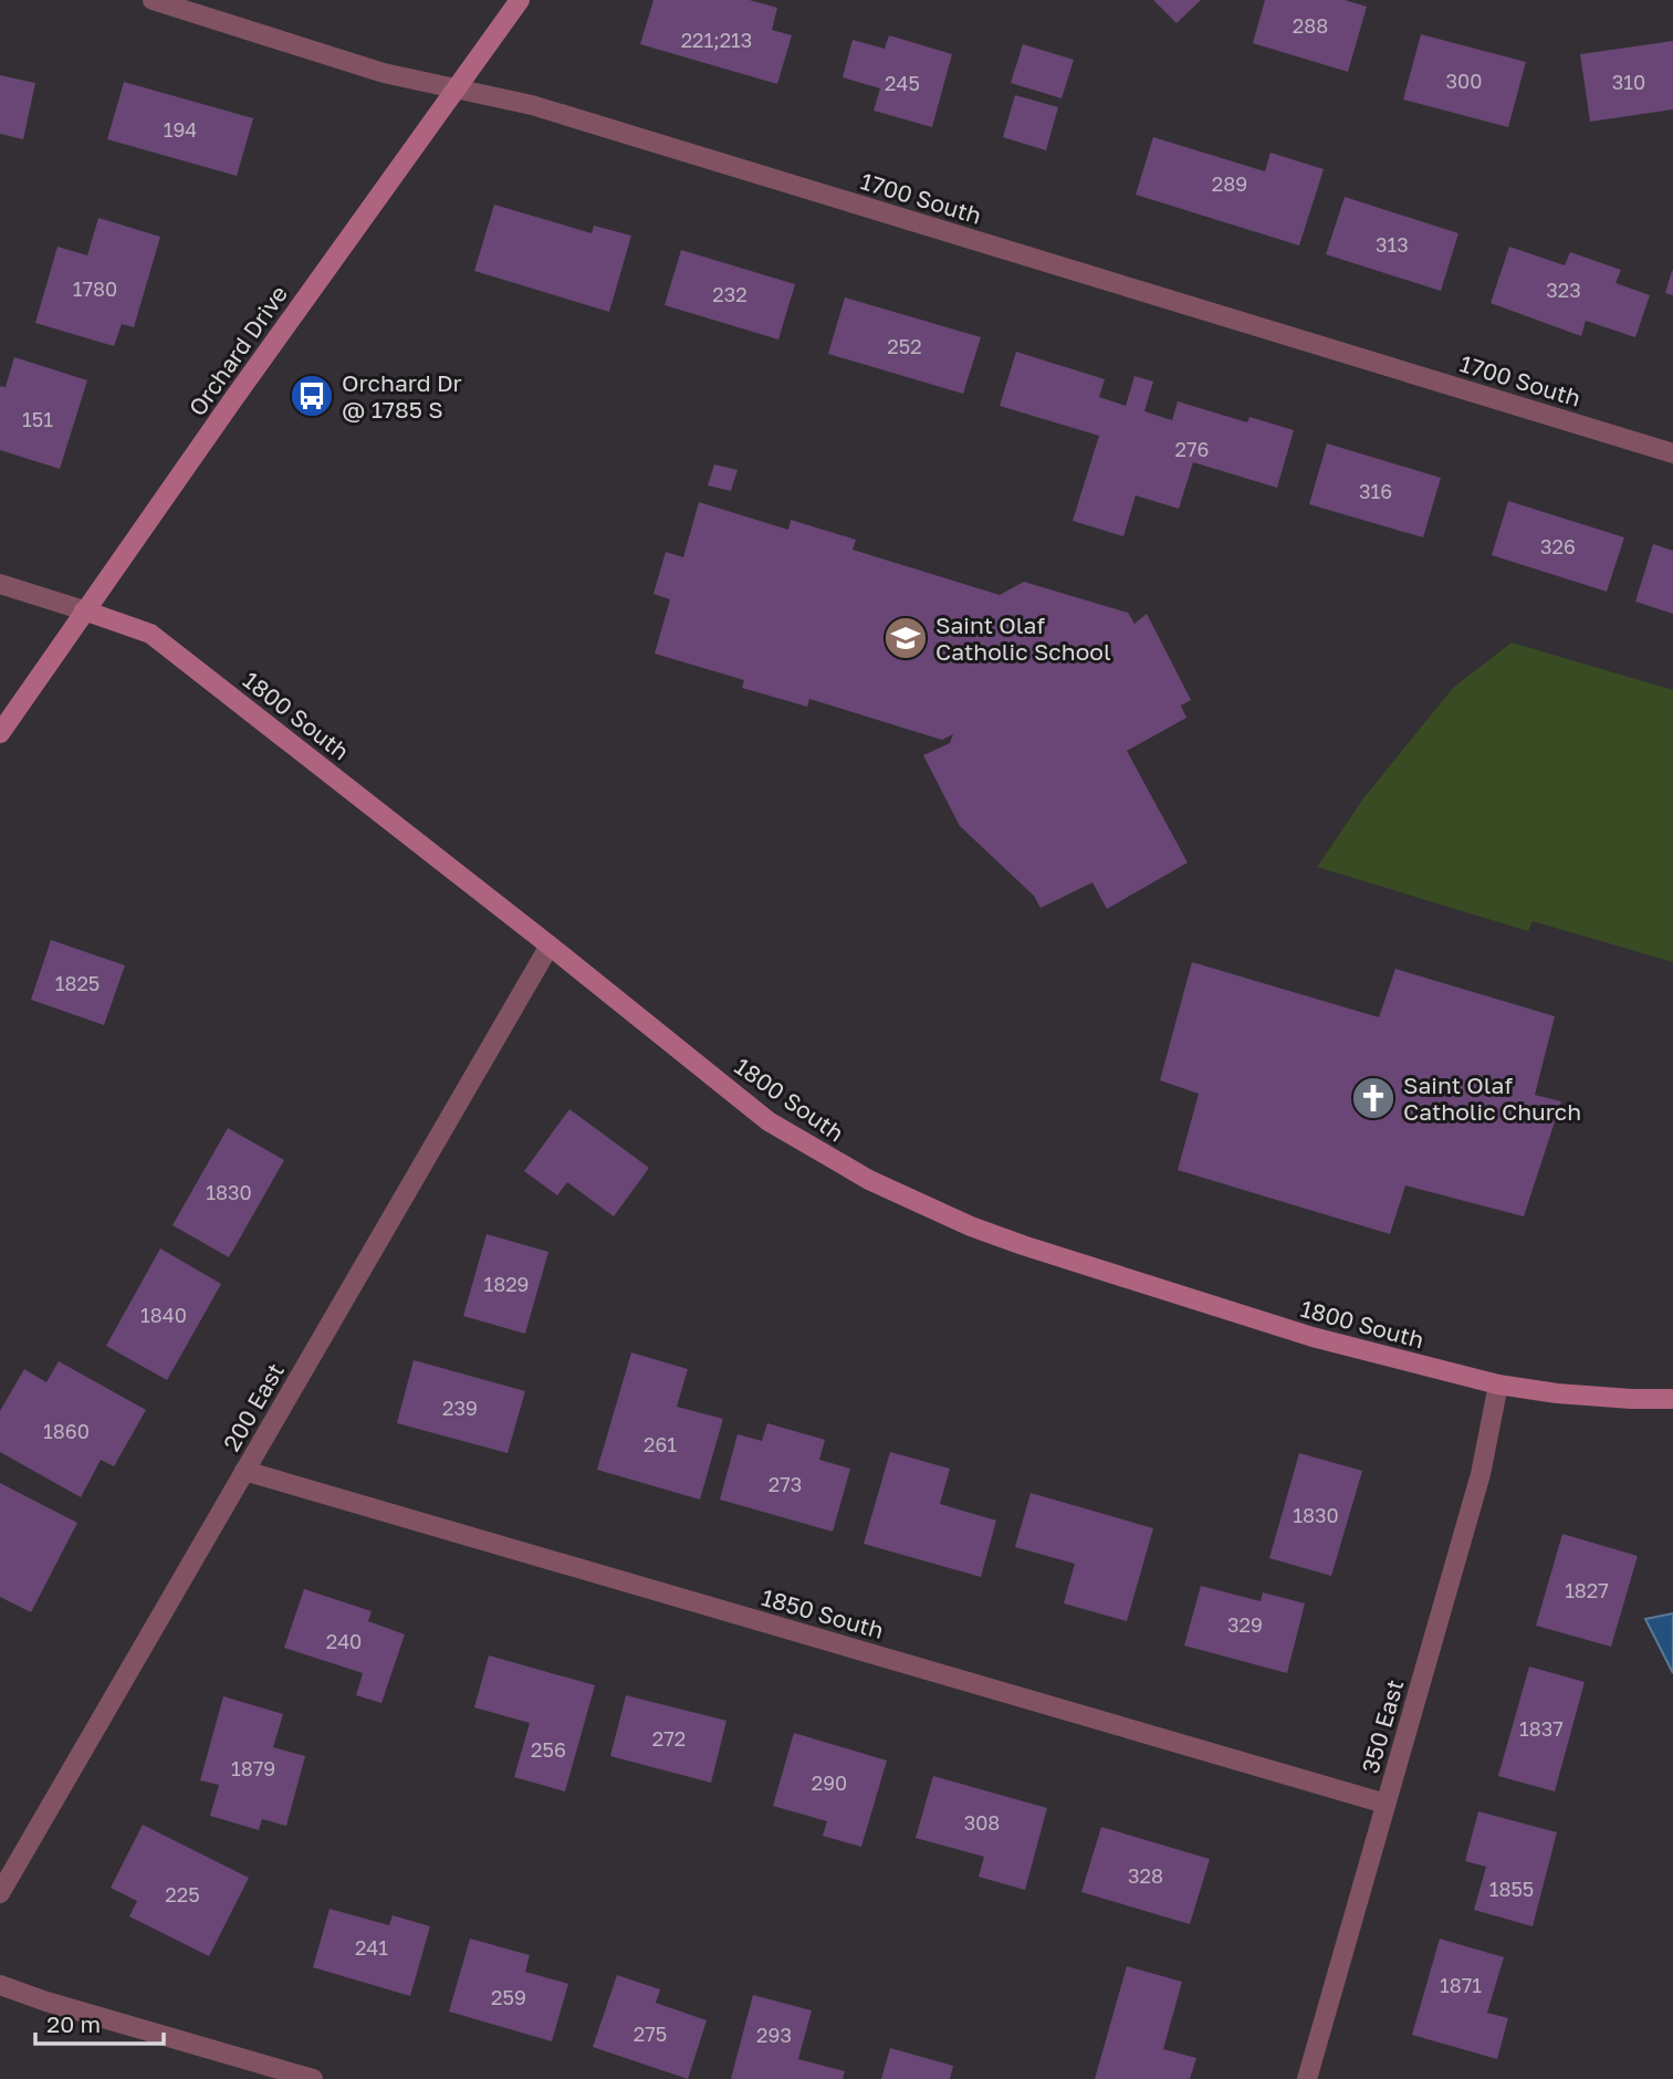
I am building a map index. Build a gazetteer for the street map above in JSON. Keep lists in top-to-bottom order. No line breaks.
{"streets":{"main road":["Orchard Drive","1800 South"],"street":["1700 South","200 East","1850 South","350 East"]},"crossings":[["1700 South","Orchard Drive"],["Orchard Drive","1800 South"],["1800 South","200 East"],["1800 South","350 East"],["200 East","1850 South"],["1850 South","350 East"]],"places":{"bus stop":["Orchard Dr @ 1785 S"],"school or university":["Saint Olaf Catholic School"],"church":["Saint Olaf Catholic Church"]},"house_numbers":["288","221;213","300","310","245","194","289","313","1780","323","232","252","151","276","316","326","1825","1830","1829","1840","239","1860","261","273","1830","1827","329","240","1837","272","256","1879","290","308","328","1855","225","241","1871","259","275","293"],"scale_bar":"20 m"}
